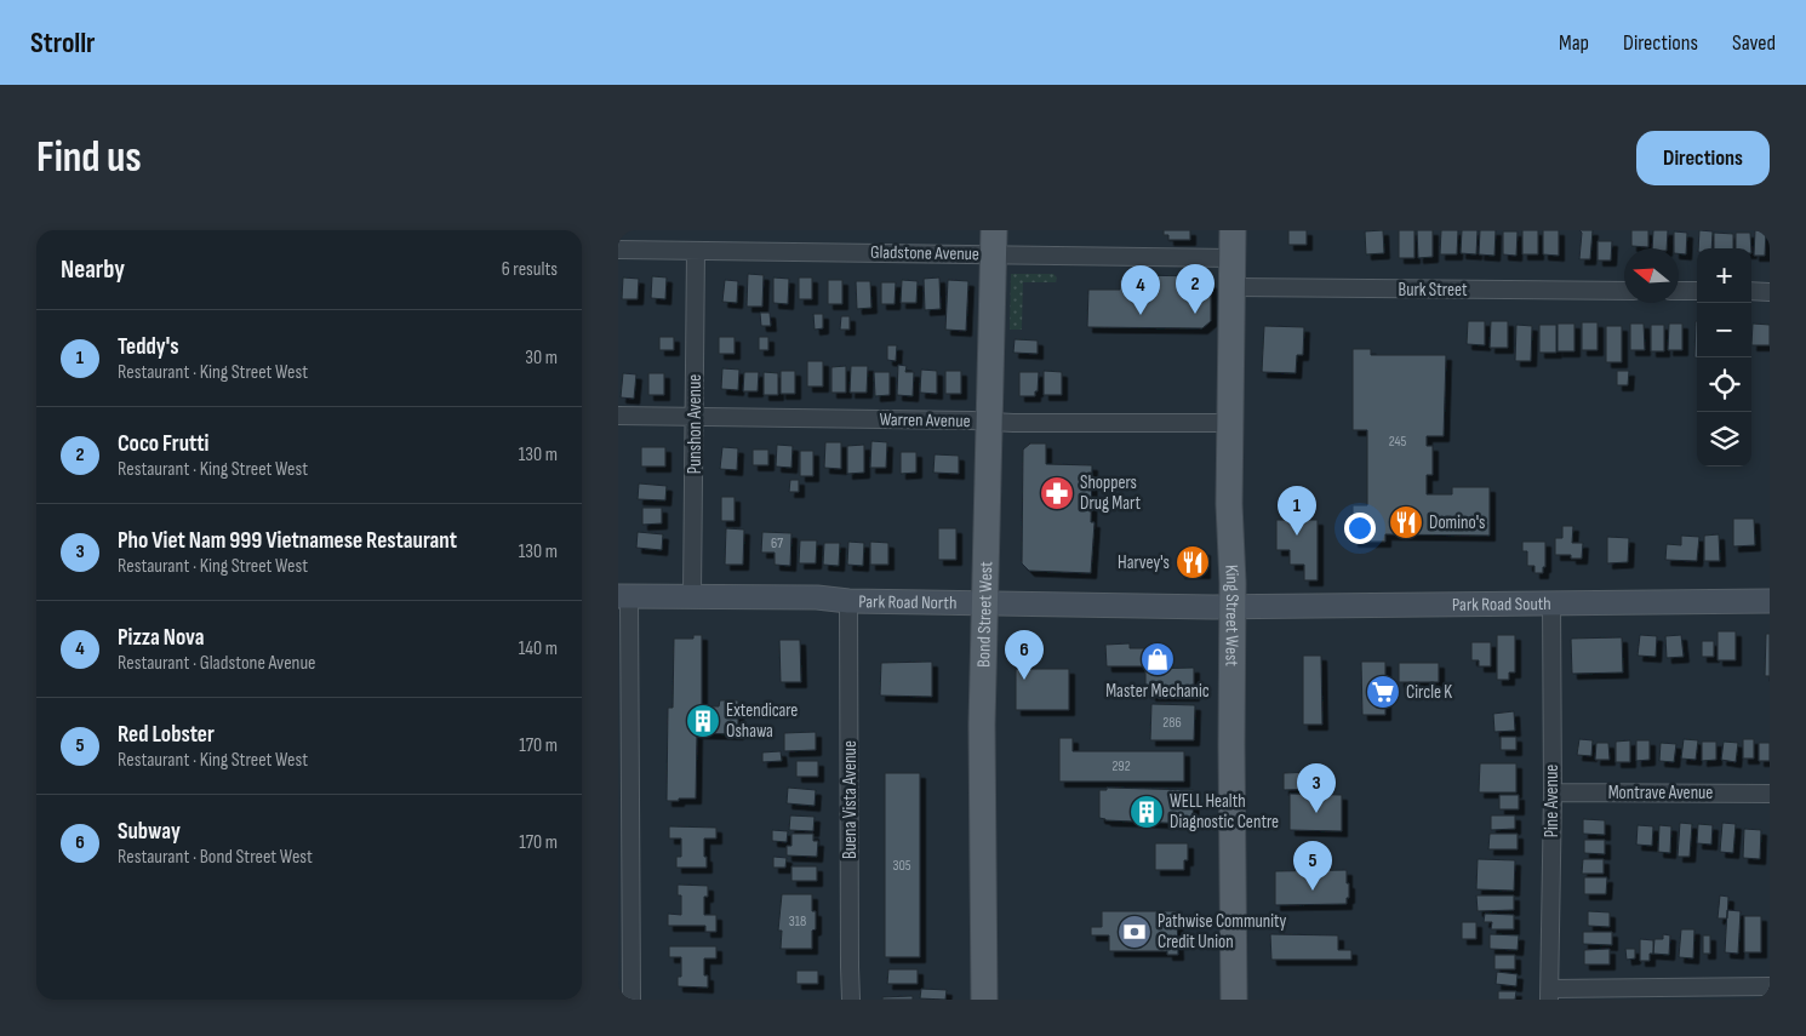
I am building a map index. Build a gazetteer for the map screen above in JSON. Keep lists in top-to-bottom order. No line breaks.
{"streets":{"main road":["Park Road North","Park Road South","Bond Street West","King Street West"],"street":["Gladstone Avenue","Burk Street","Warren Avenue","Punshon Avenue","Montrave Avenue","Buena Vista Avenue","Pine Avenue"]},"crossings":[["Gladstone Avenue","Punshon Avenue"],["Gladstone Avenue","Bond Street West"],["Gladstone Avenue","King Street West"],["Burk Street","King Street West"],["Warren Avenue","Punshon Avenue"],["Warren Avenue","Bond Street West"],["Warren Avenue","King Street West"],["Punshon Avenue","Park Road North"],["Park Road North","Park Road South"],["Park Road North","Bond Street West"],["Park Road North","King Street West"],["Park Road North","Buena Vista Avenue"],["Park Road South","King Street West"],["Park Road South","Pine Avenue"],["Montrave Avenue","Pine Avenue"]],"places":{"pharmacy":["Shoppers Drug Mart"],"restaurant":["Domino's","Harvey's"],"shop":["Master Mechanic"],"supermarket":["Circle K"],"building":["Extendicare Oshawa","WELL Health Diagnostic Centre"],"bank":["Pathwise Community Credit Union"]},"house_numbers":["245","67","286","292","305","318"],"north":"left","page":{"header":"Strollr","nav":["Map","Directions","Saved"],"buttons":"Directions","title":"Find us","heading":["Nearby","6 results"],"map_buttons":["+","−"],"pins":["2","4","1","6","3","5"],"list":[{"mark":"1","name":"Teddy's","note":"Restaurant · King Street West","value":"30 m"},{"mark":"2","name":"Coco Frutti","note":"Restaurant · King Street West","value":"130 m"},{"mark":"3","name":"Pho Viet Nam 999 Vietnamese Restaurant","note":"Restaurant · King Street West","value":"130 m"},{"mark":"4","name":"Pizza Nova","note":"Restaurant · Gladstone Avenue","value":"140 m"},{"mark":"5","name":"Red Lobster","note":"Restaurant · King Street West","value":"170 m"},{"mark":"6","name":"Subway","note":"Restaurant · Bond Street West","value":"170 m"}]}}
